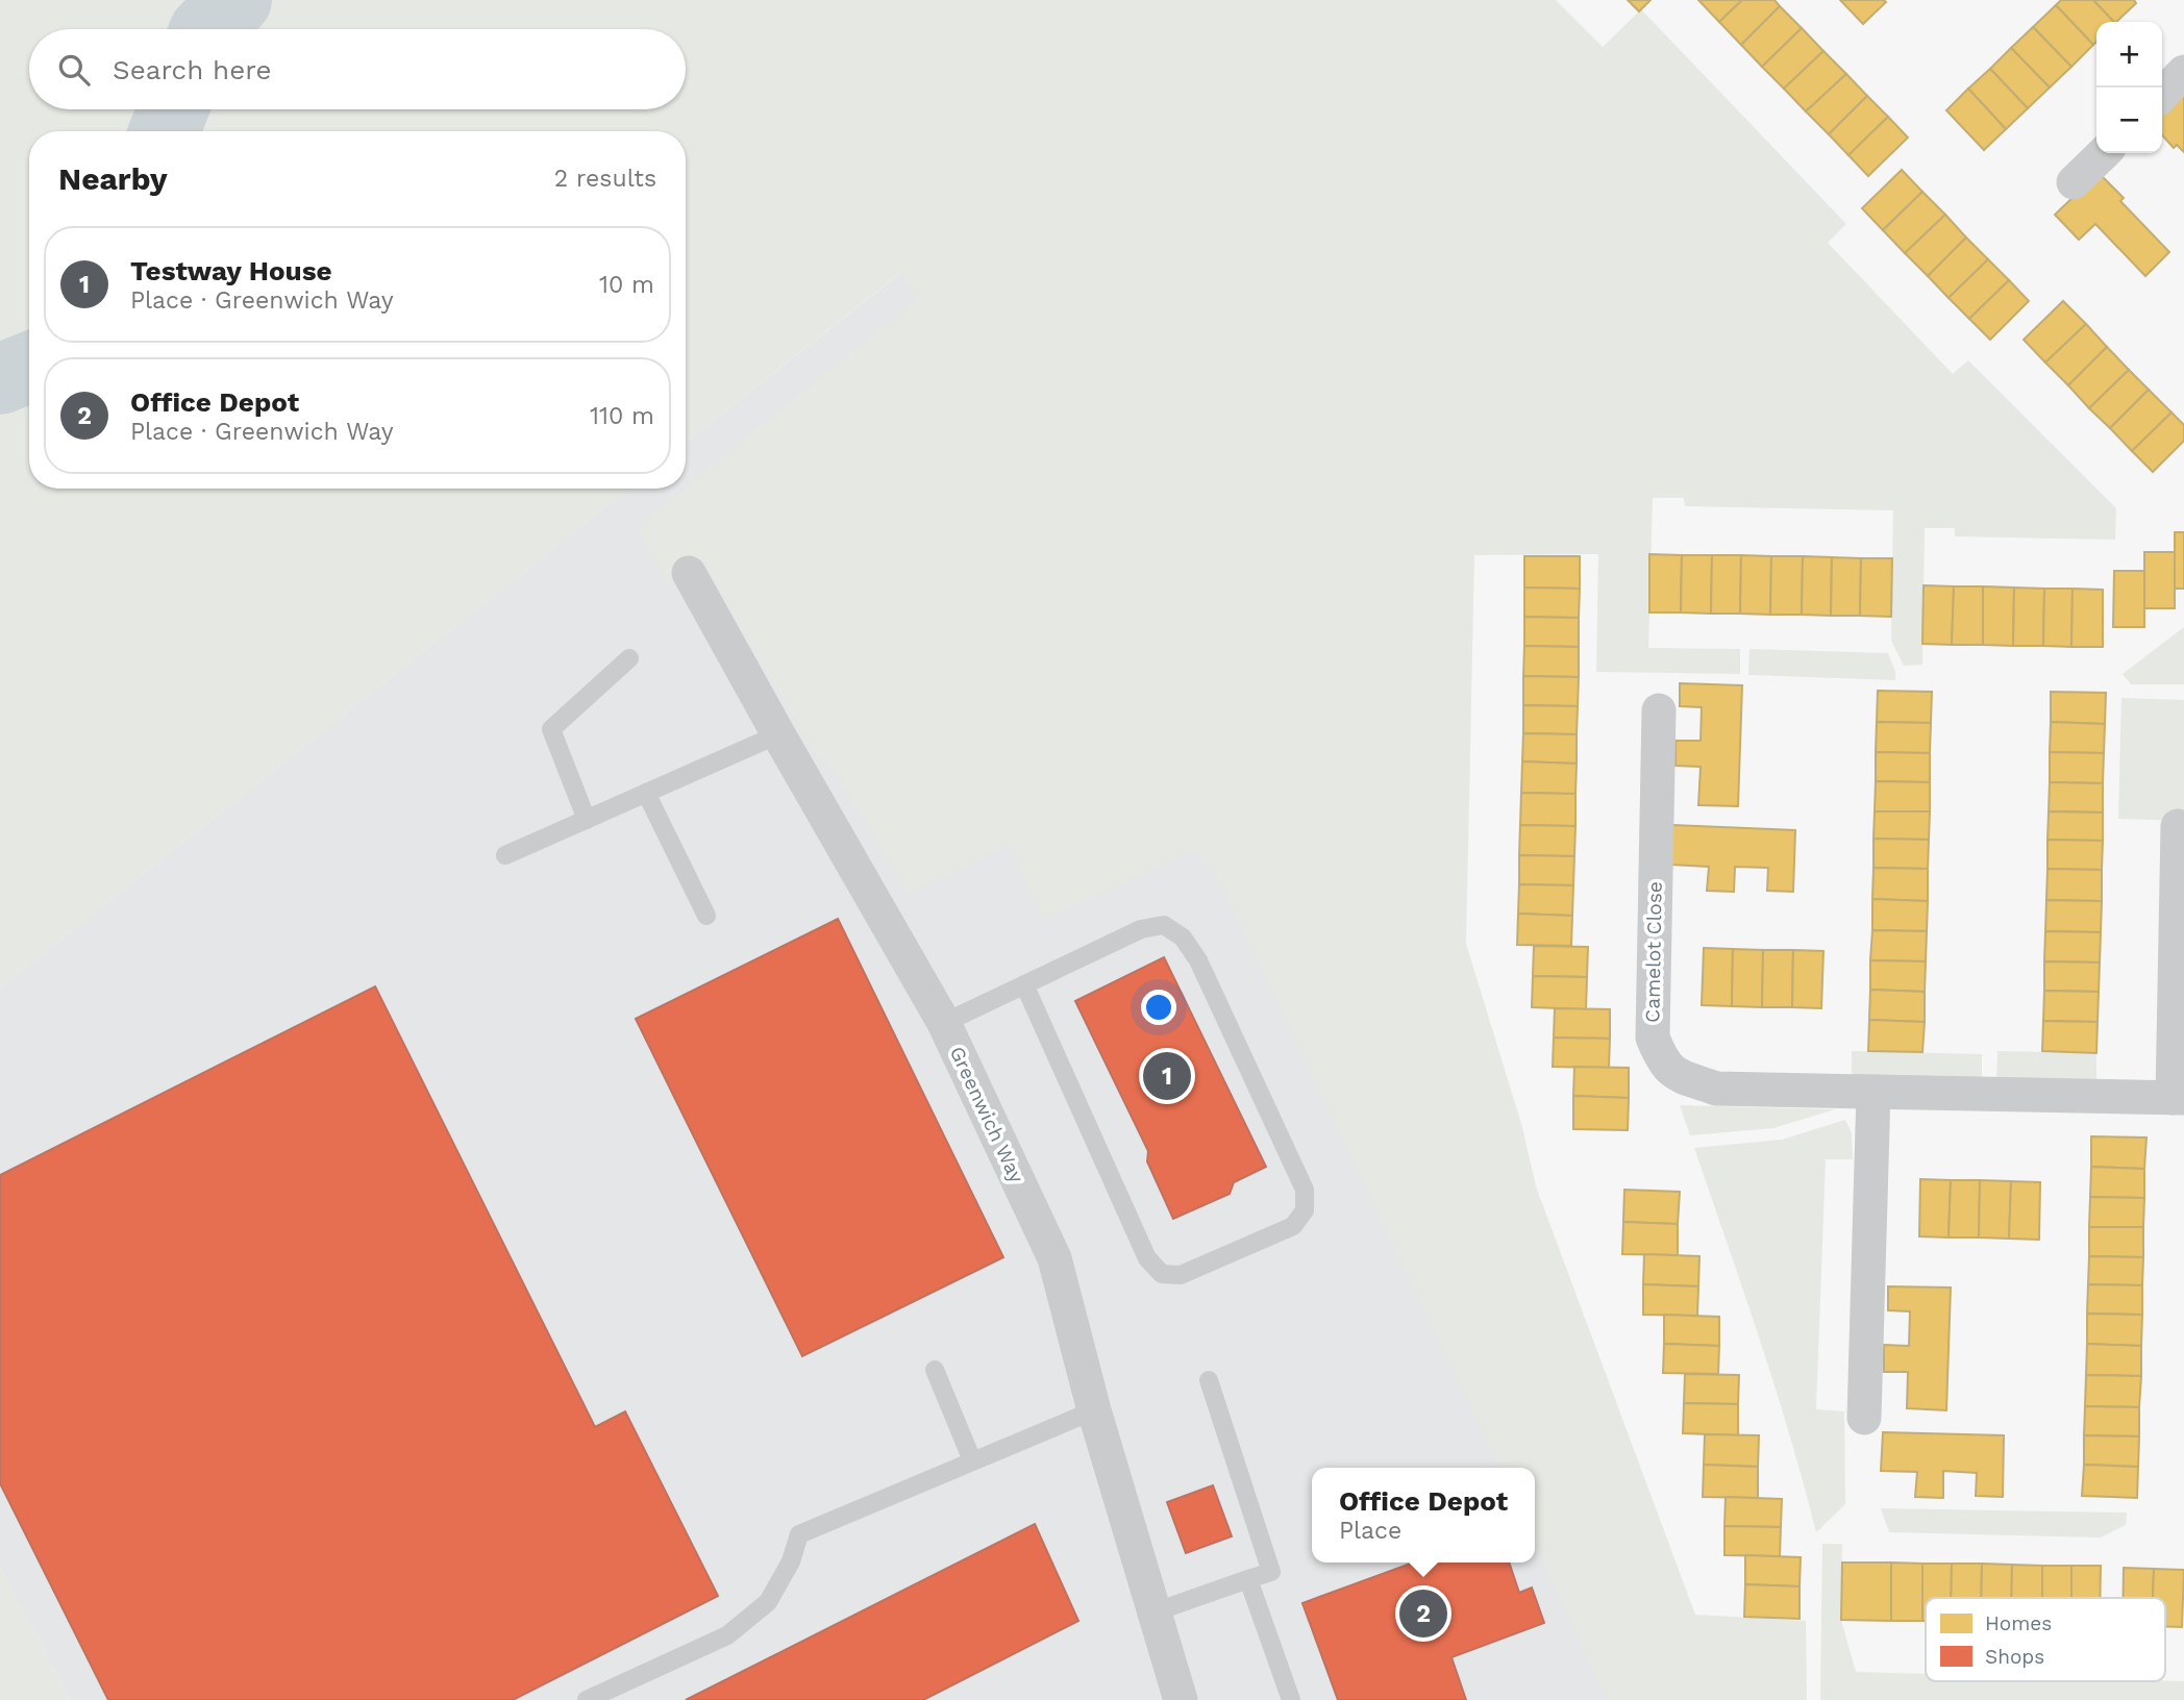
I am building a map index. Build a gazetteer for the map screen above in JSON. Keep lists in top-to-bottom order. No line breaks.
{"streets":{"street":["Camelot Close","Greenwich Way"]},"legend":["Homes","Shops"],"page":{"map_buttons":["+","−"],"search":"Search here","heading":["Nearby","2 results"],"list":[{"mark":"1","name":"Testway House","note":"Place · Greenwich Way","value":"10 m"},{"mark":"2","name":"Office Depot","note":"Place · Greenwich Way","value":"110 m"}],"pins":["1","2"],"popup":["Office Depot","Place"]}}
